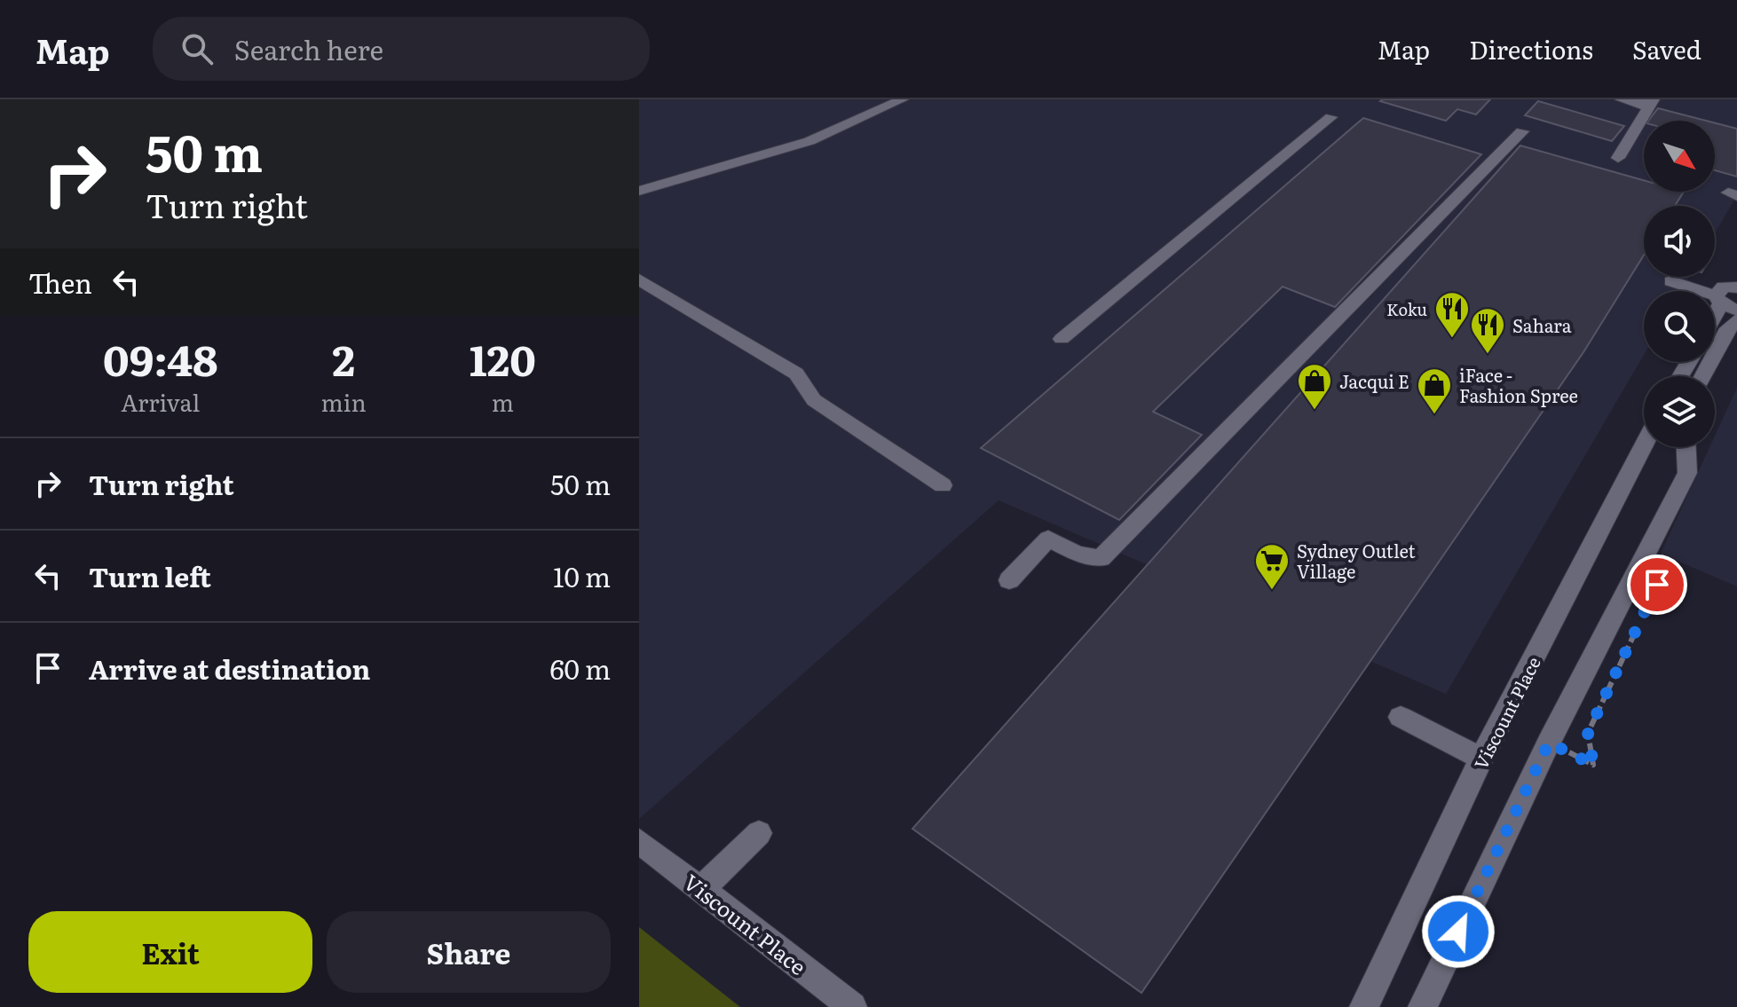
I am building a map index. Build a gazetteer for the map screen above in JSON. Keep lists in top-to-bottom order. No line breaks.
{"streets":{"street":["Viscount Place"]},"places":{"restaurant":["Koku","Sahara"],"shop":["Jacqui E","iFace - Fashion Spree"],"supermarket":["Sydney Outlet Village"]},"north":"bottom right","page":{"header":"Map","search":"Search here","nav":["Map","Directions","Saved"],"turn":["50 m","Turn right"],"then":"Then","eta":["09:48","Arrival","2","min","120","m"],"list":[{"name":"Turn right","value":"50 m"},{"name":"Turn left","value":"10 m"},{"name":"Arrive at destination","value":"60 m"}],"buttons":["Exit","Share"]}}
